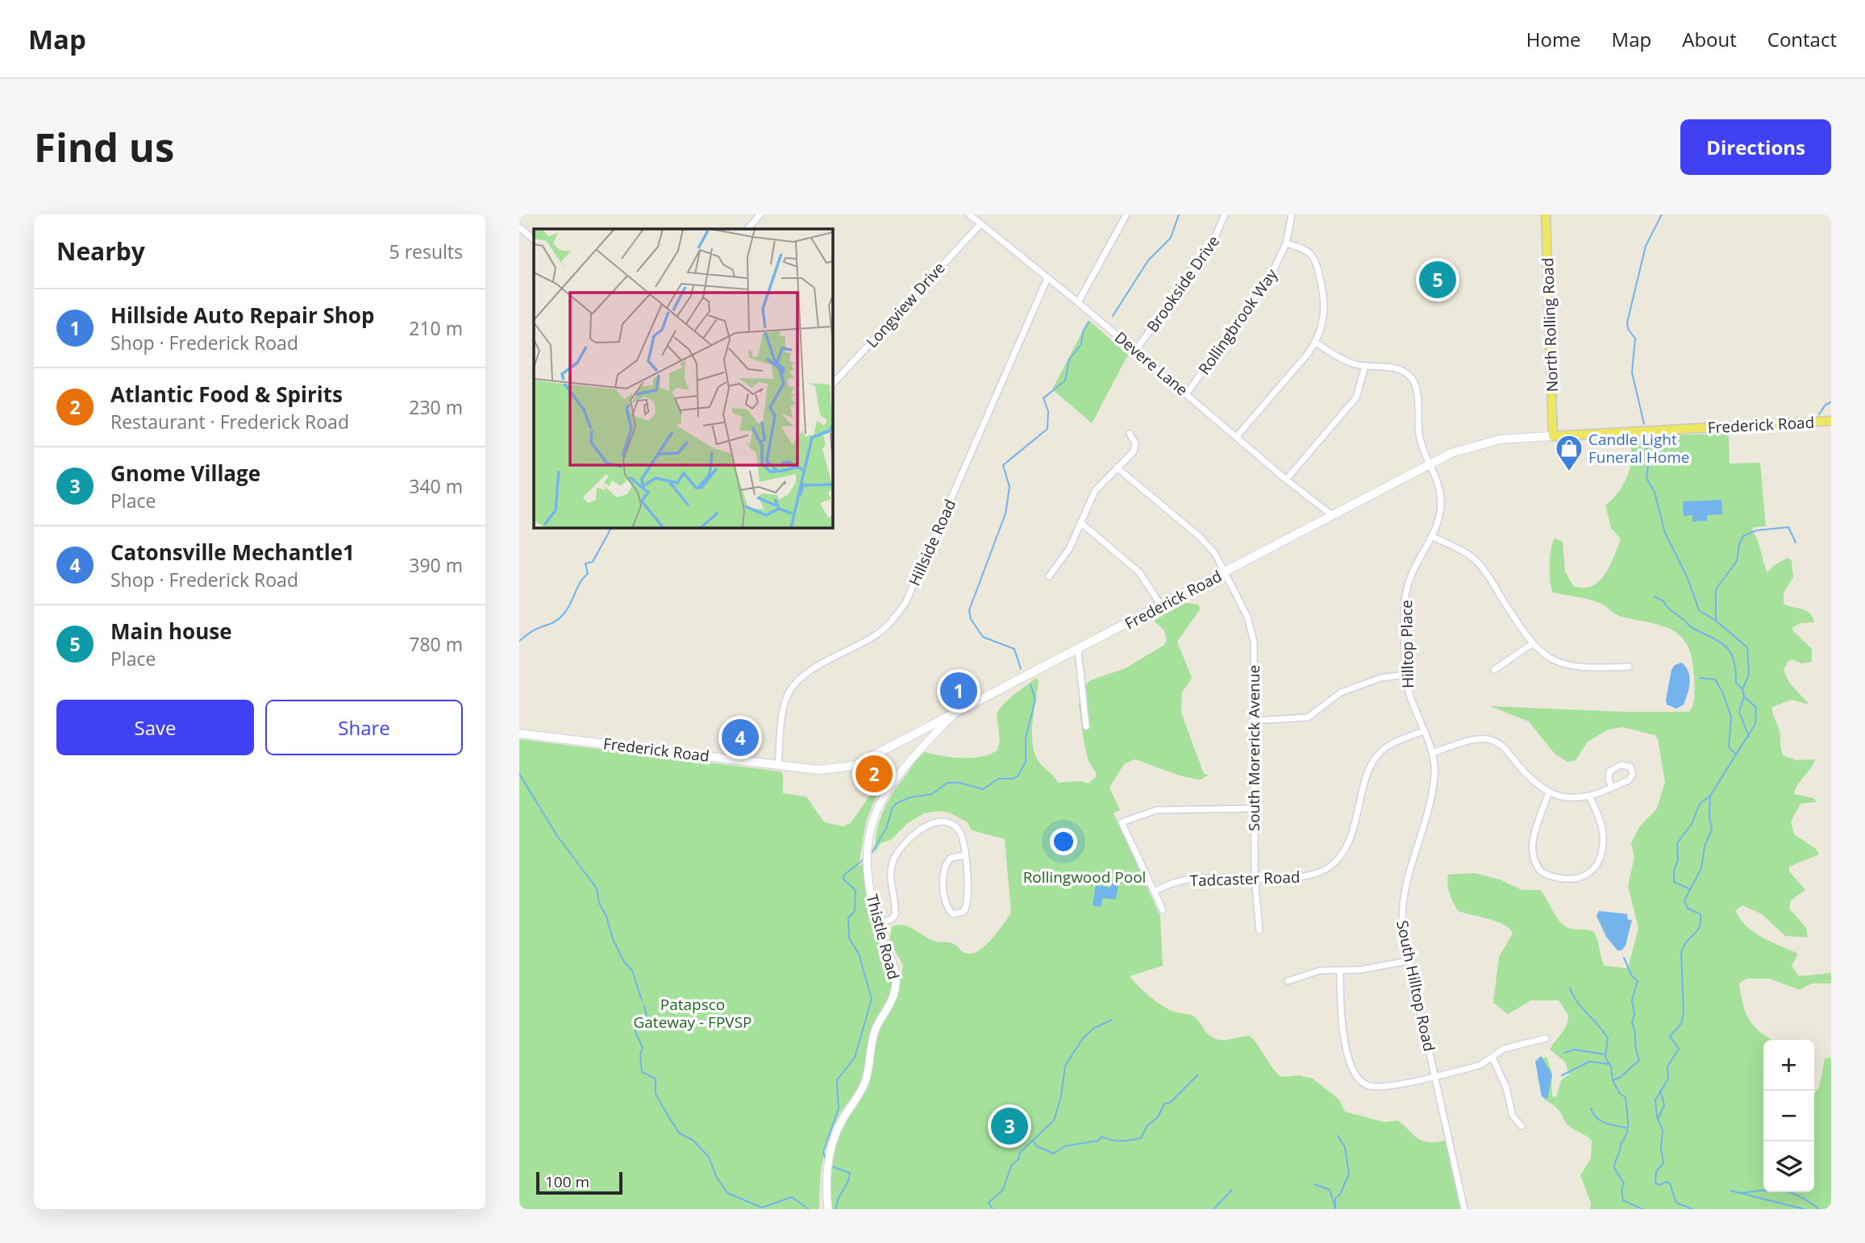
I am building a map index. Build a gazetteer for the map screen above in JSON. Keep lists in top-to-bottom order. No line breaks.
{"streets":{"main road":["North Rolling Road","Frederick Road"],"street":["Brookside Drive","Longview Drive","Rollingbrook Way","Devere Lane","Hillside Road","Hilltop Place","South Morerick Avenue","Tadcaster Road","Thistle Road","South Hilltop Road"]},"crossings":[["Brookside Drive","Devere Lane"],["Longview Drive","Devere Lane"],["Rollingbrook Way","Devere Lane"],["North Rolling Road","Frederick Road"],["Devere Lane","Frederick Road"],["Devere Lane","Hillside Road"],["Frederick Road","Hillside Road"],["Frederick Road","Hilltop Place"],["Frederick Road","South Morerick Avenue"],["Frederick Road","Thistle Road"],["Hilltop Place","Tadcaster Road"],["Hilltop Place","South Hilltop Road"],["South Morerick Avenue","Tadcaster Road"],["Tadcaster Road","South Hilltop Road"]],"parks":["Rollingwood Pool","Patapsco Gateway - FPVSP"],"places":{"shop":["Candle Light Funeral Home"]},"scale_bar":"100 m","page":{"header":"Map","nav":["Home","Map","About","Contact"],"buttons":["Directions",["Save","Share"]],"title":"Find us","heading":["Nearby","5 results"],"pins":["5","1","4","2","3"],"list":[{"mark":"1","name":"Hillside Auto Repair Shop","note":"Shop · Frederick Road","value":"210 m"},{"mark":"2","name":"Atlantic Food & Spirits","note":"Restaurant · Frederick Road","value":"230 m"},{"mark":"3","name":"Gnome Village","note":"Place","value":"340 m"},{"mark":"4","name":"Catonsville Mechantle1","note":"Shop · Frederick Road","value":"390 m"},{"mark":"5","name":"Main house","note":"Place","value":"780 m"}],"map_buttons":["+","−"],"scale":"100 m"}}
